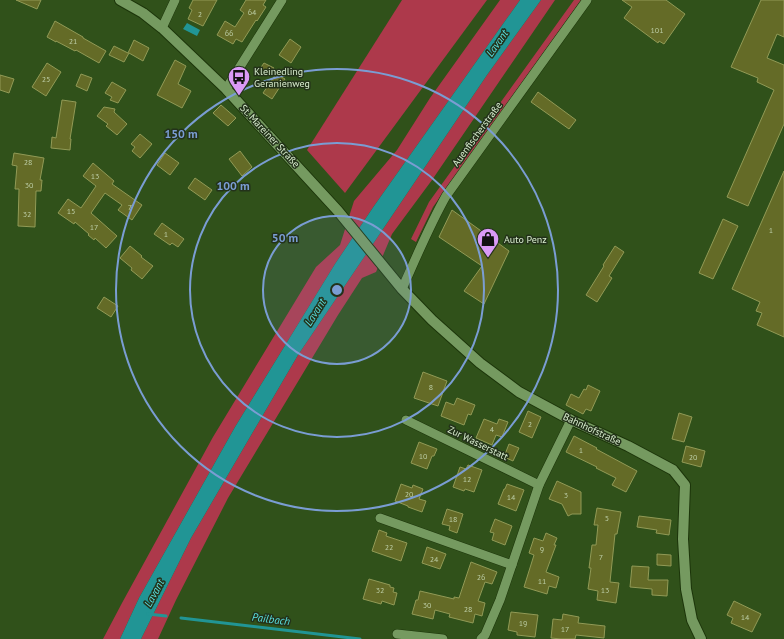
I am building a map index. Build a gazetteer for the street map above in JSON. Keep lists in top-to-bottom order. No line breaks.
{"streets":{"street":["Auenfischerstraße","St. Mareiner Straße","Bahnhofstraße","Zur Wasserstatt"]},"crossings":[["Auenfischerstraße","Bahnhofstraße"],["St. Mareiner Straße","Bahnhofstraße"]],"water":["Lavant","Pailbach"],"places":{"bus stop":["Kleinedling Geranienweg"],"shop":["Auto Penz"]},"house_numbers":["64","2","101","66","21","25","28","13","30","7","15","32","17","1","1","8","2","4","1","10","20","12","20","3","14","5","18","22","9","7","24","26","11","32","13","30","28","14","19","17"],"rings":["150 m","100 m","50 m"]}
